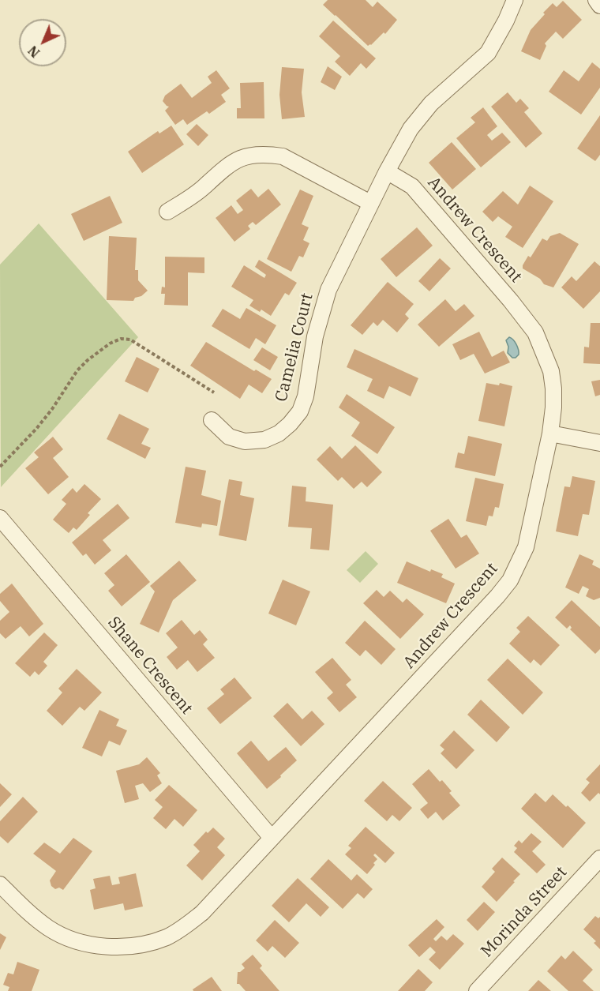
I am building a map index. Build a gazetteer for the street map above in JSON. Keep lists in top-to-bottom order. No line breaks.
{"streets":{"street":["Andrew Crescent","Camelia Court","Shane Crescent","Morinda Street"]},"crossings":[["Andrew Crescent","Camelia Court"],["Andrew Crescent","Shane Crescent"]],"north":"bottom left"}
